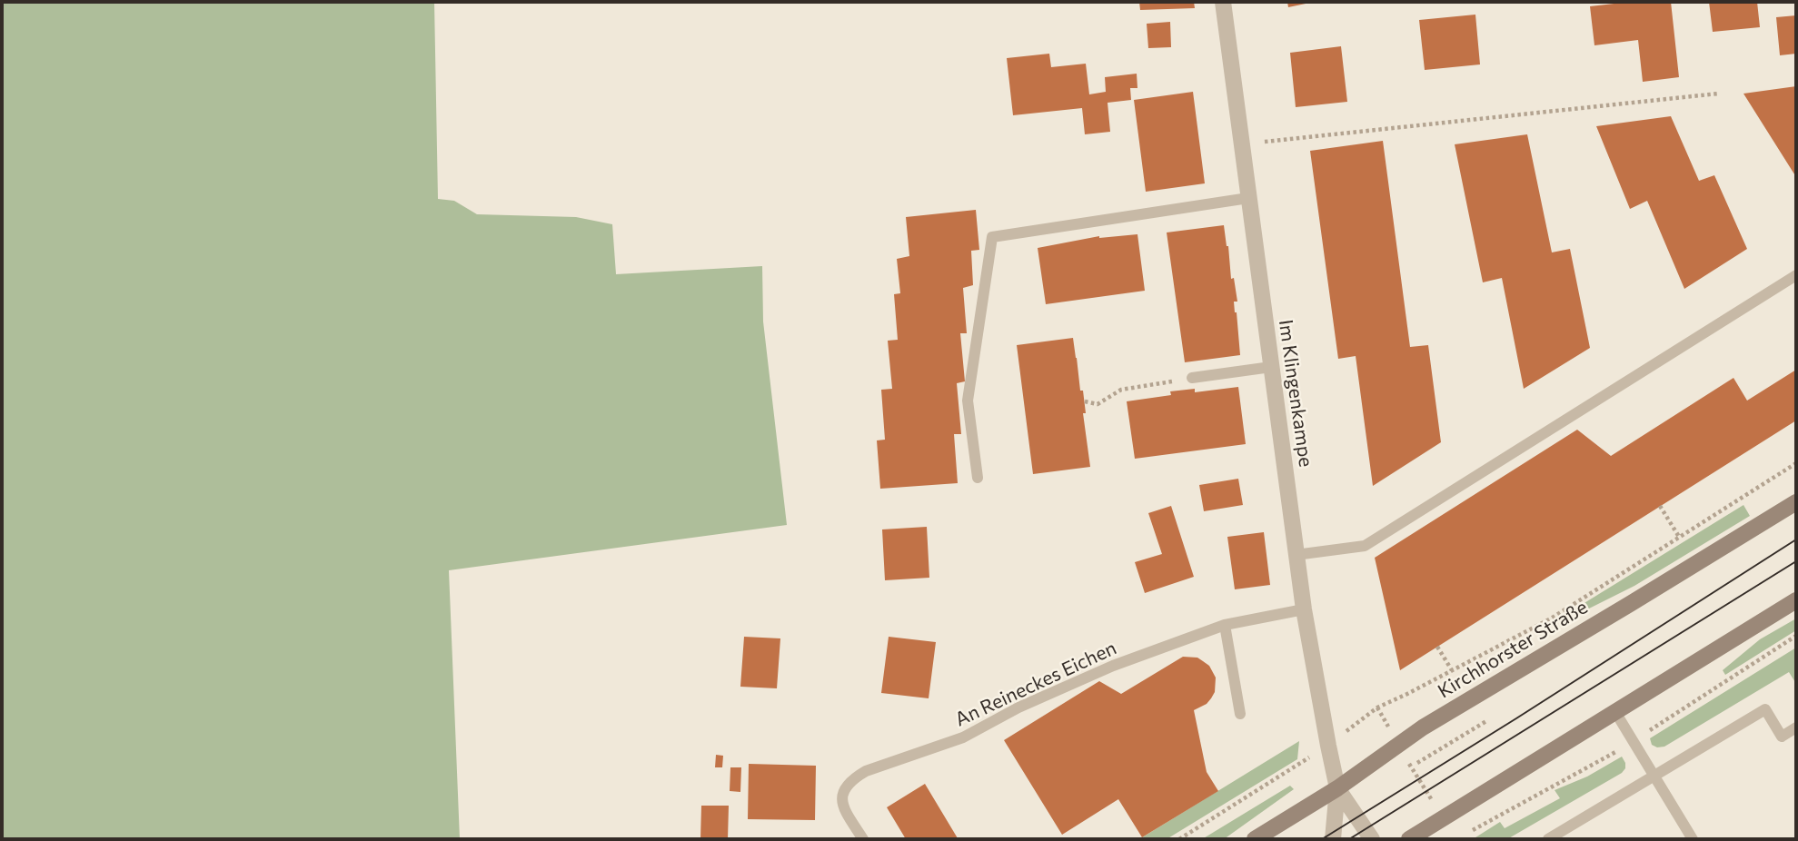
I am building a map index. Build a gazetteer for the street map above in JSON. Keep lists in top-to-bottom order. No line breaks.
{"streets":{"main road":["Kirchhorster Straße"],"street":["Im Klingenkampe"],"lane":["An Reineckes Eichen"]},"crossings":[["Im Klingenkampe","Kirchhorster Straße"],["Im Klingenkampe","An Reineckes Eichen"]]}
